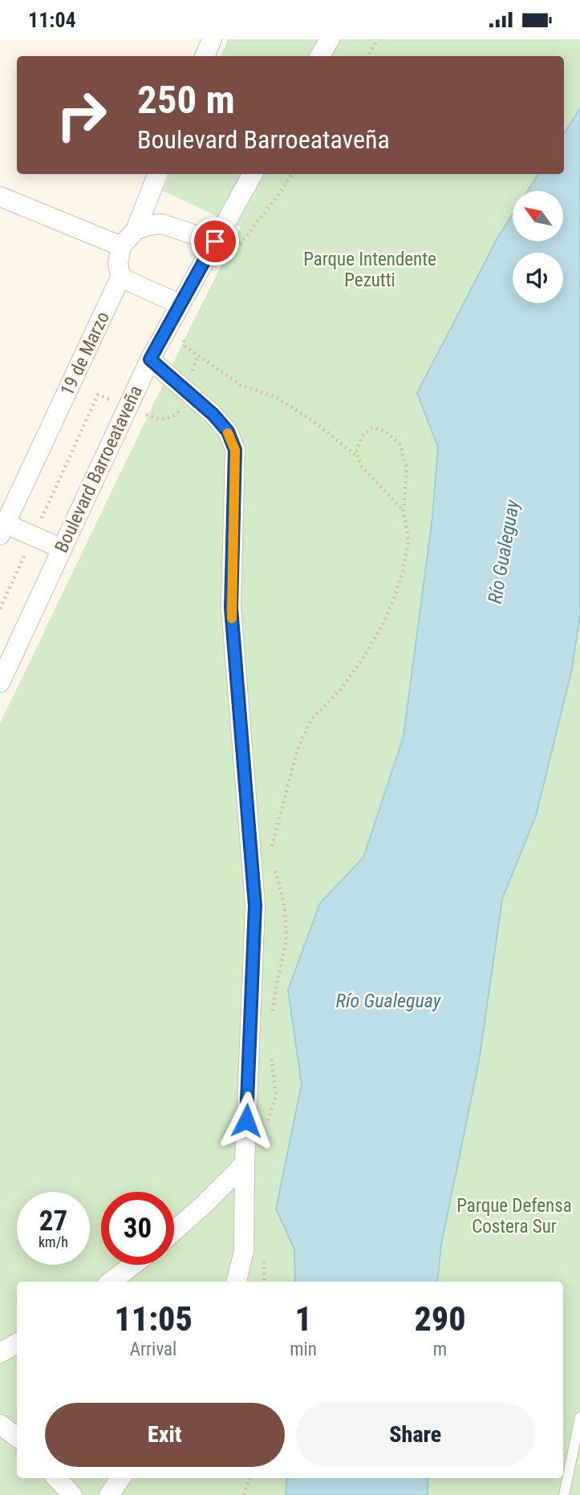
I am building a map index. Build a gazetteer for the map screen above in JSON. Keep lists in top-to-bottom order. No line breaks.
{"streets":{"street":["19 de Marzo","Boulevard Barroeataveña"]},"water":["Río Gualeguay"],"parks":["Parque Intendente Pezutti","Parque Defensa Costera Sur"],"north":"top left","page":{"status":"11:04","turn":["250 m","Boulevard Barroeataveña"],"speed":"27 km/h","limit":"30","eta":["11:05","Arrival","1","min","290","m"],"buttons":["Exit","Share"]}}
